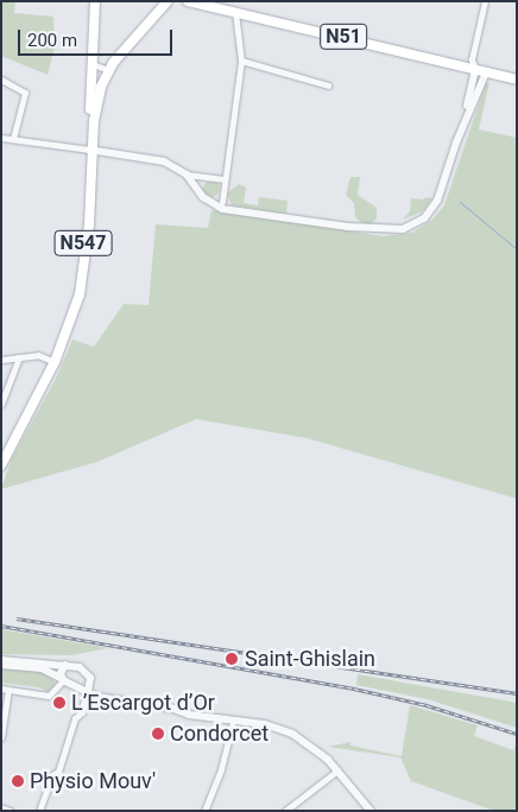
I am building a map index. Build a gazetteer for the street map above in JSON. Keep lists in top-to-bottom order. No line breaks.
{"streets":{"main road":["N51","N547"]},"places":["Saint-Ghislain","L’Escargot d’Or","Condorcet","Physio Mouv'"],"scale_bar":"200 m"}
